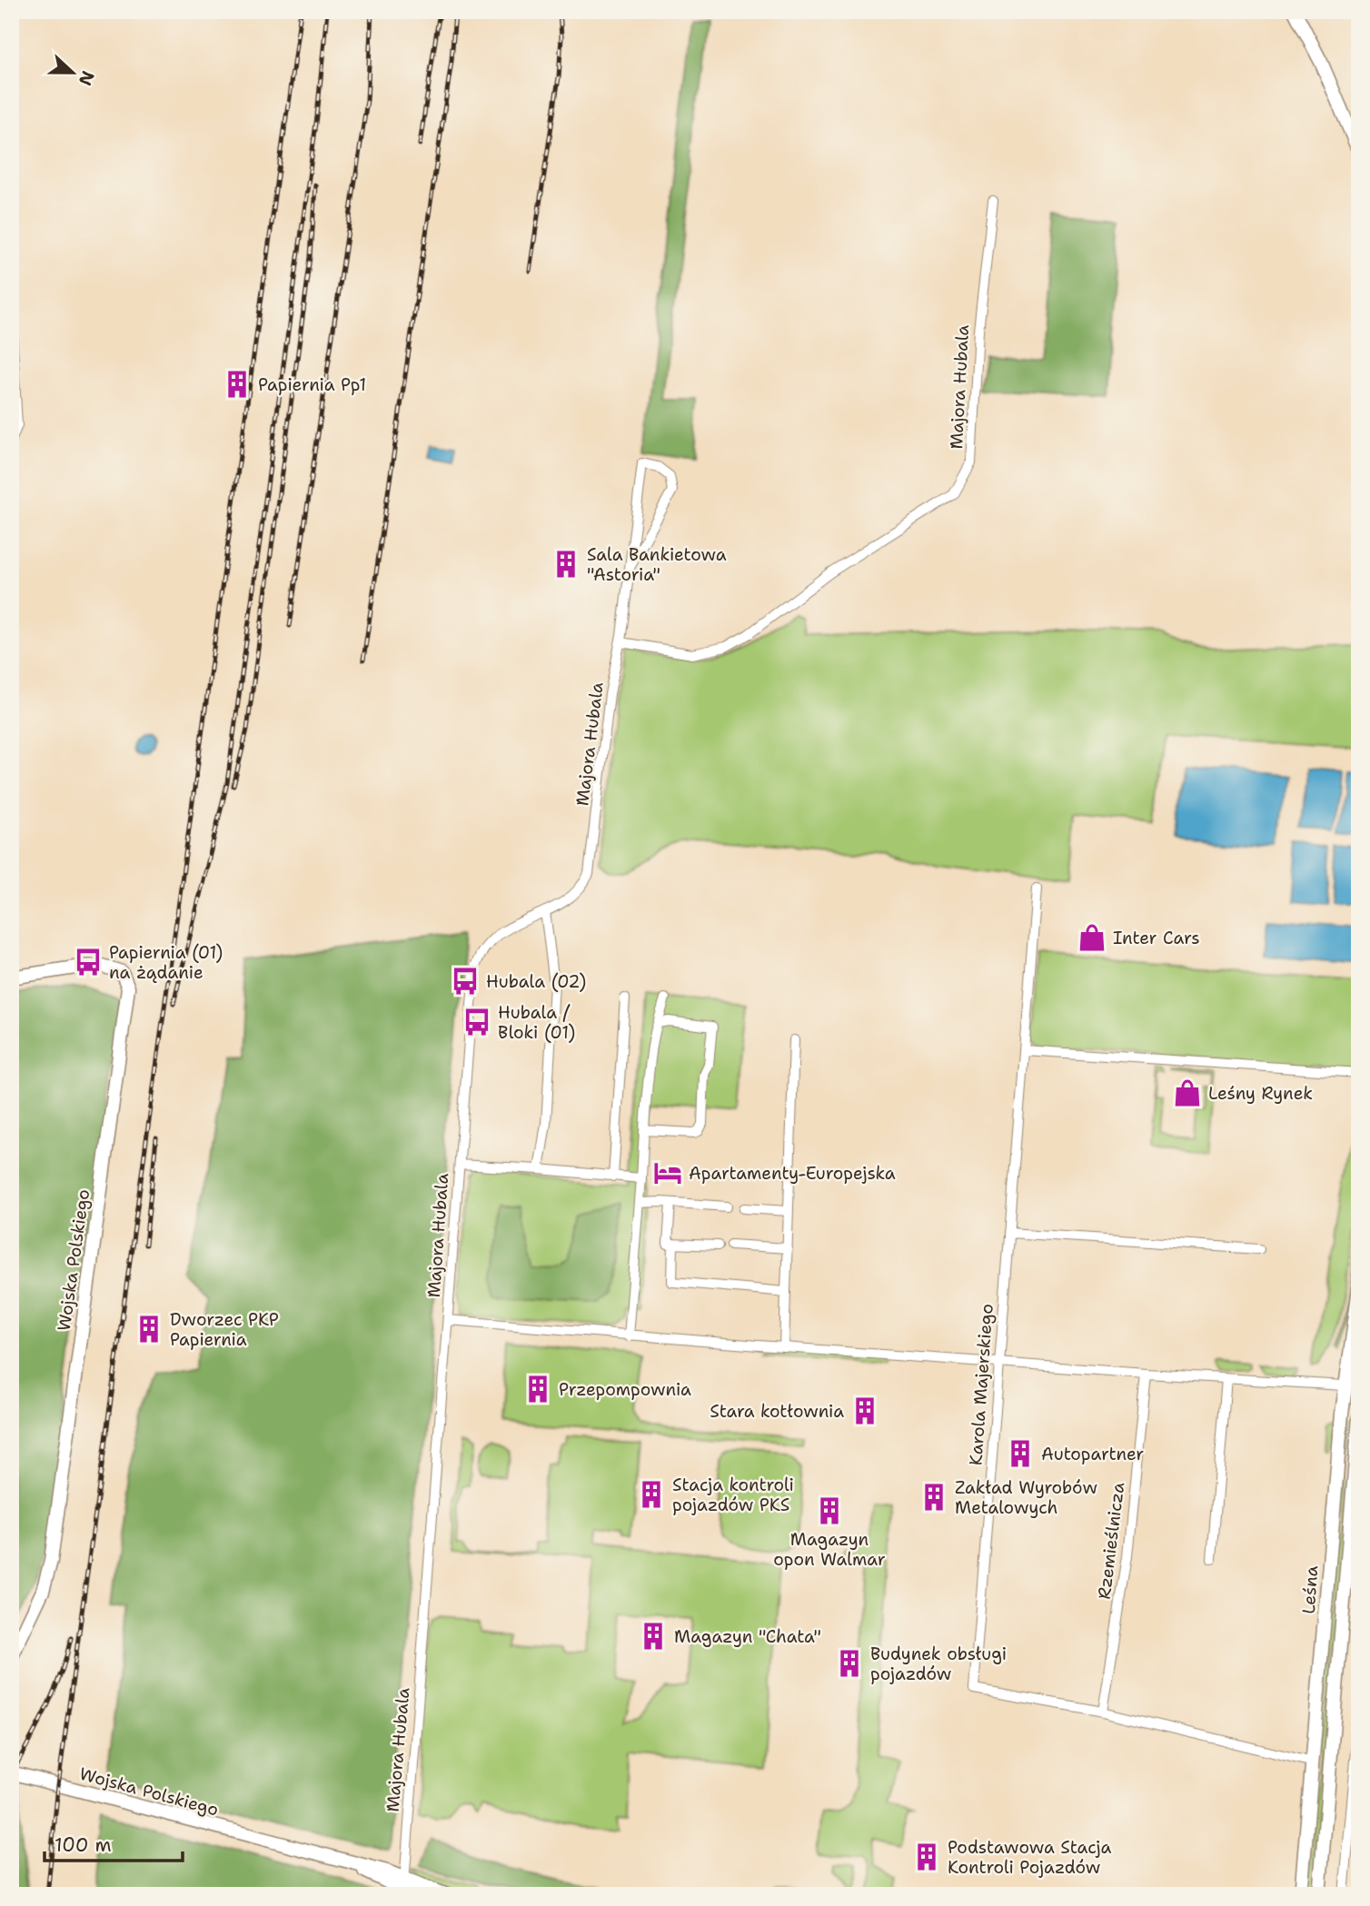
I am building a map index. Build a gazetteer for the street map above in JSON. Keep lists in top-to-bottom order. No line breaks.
{"streets":{"main road":["Wojska Polskiego","Leśna"],"street":["Majora Hubala","Karola Majerskiego","Rzemieślnicza"]},"crossings":[["Karola Majerskiego","Rzemieślnicza"],["Karola Majerskiego","Leśna"]],"places":{"building":["Papiernia Pp1","Sala Bankietowa \"Astoria\"","Dworzec PKP Papiernia","Przepompownia","Stara kotłownia","Autopartner","Stacja kontroli pojazdów PKS","Zakład Wyrobów Metalowych","Magazyn opon Walmar","Magazyn \"Chata\"","Budynek obsługi pojazdów","Podstawowa Stacja Kontroli Pojazdów"],"shop":["Inter Cars","Leśny Rynek"],"bus stop":["Papiernia (01) na żądanie","Hubala (02)","Hubala / Bloki (01)"],"hotel":["Apartamenty-Europejska"]},"scale_bar":"100 m","north":"right"}
